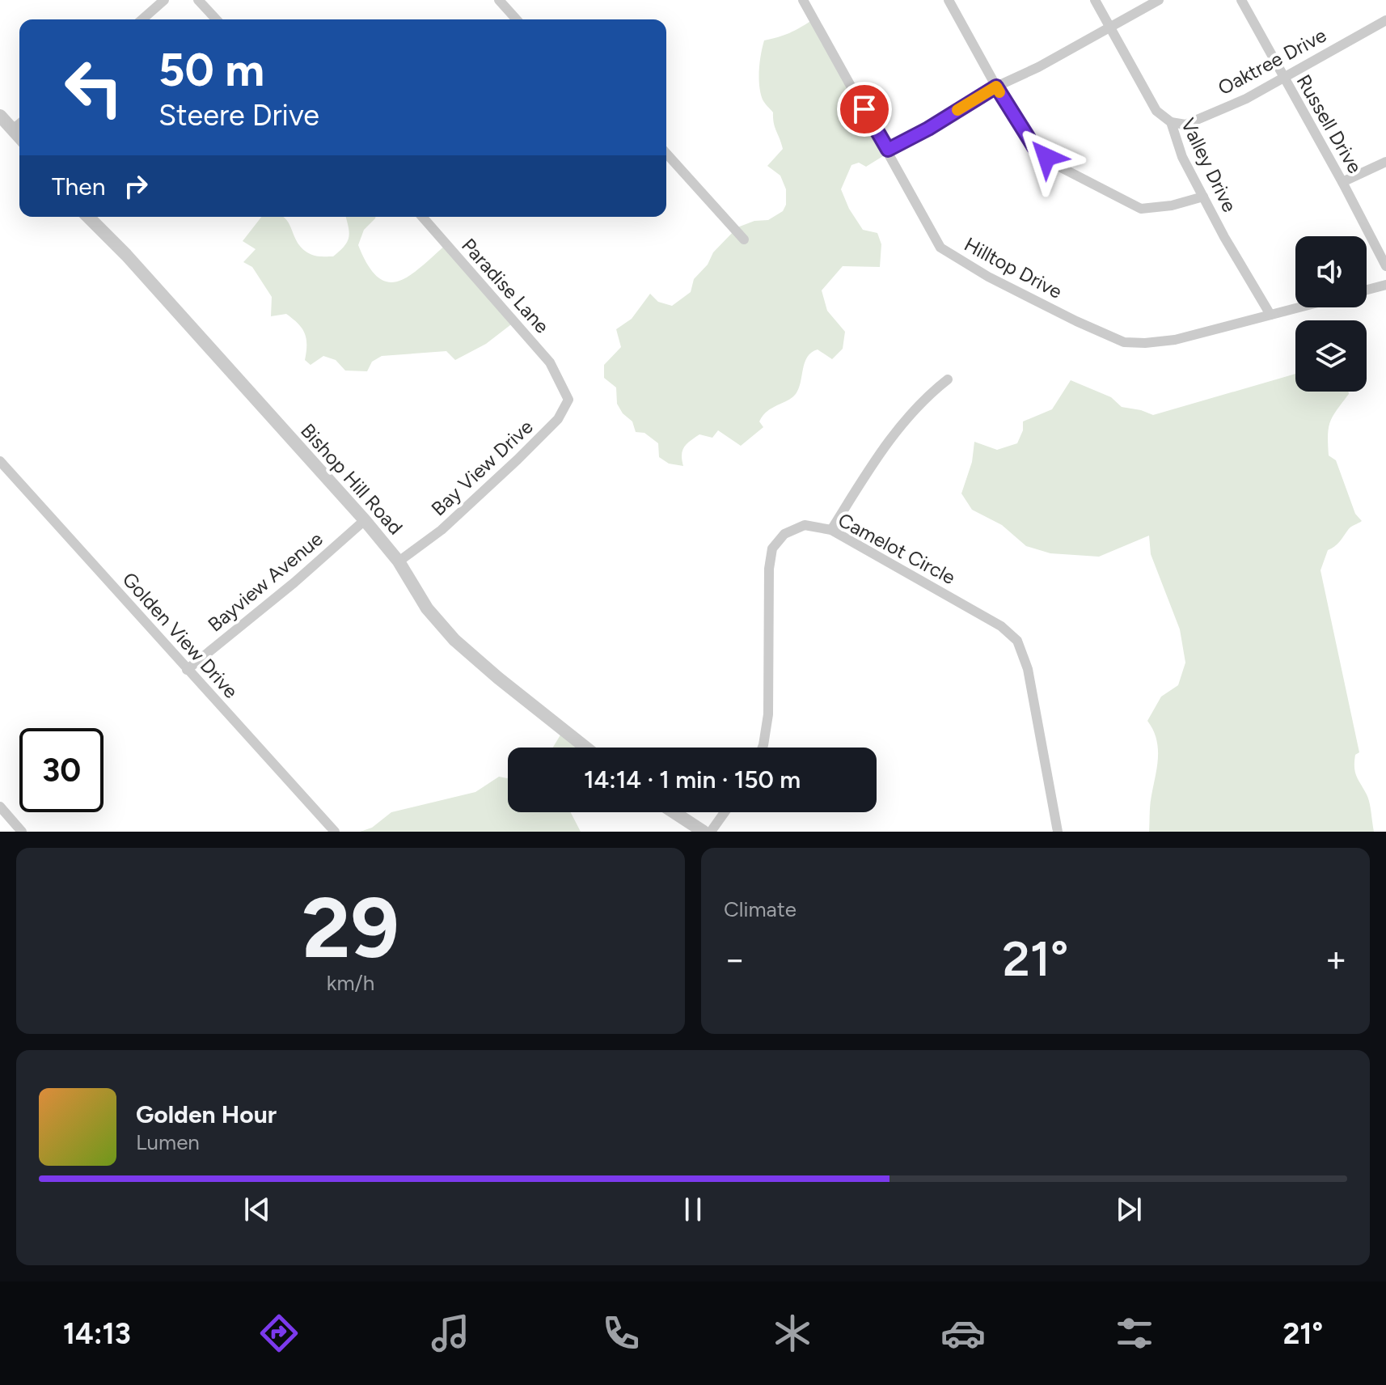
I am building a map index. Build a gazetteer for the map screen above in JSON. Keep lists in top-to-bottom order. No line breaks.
{"streets":{"street":["Oaktree Drive","Russell Drive","Valley Drive","Hilltop Drive","Paradise Lane","Bay View Drive","Bishop Hill Road","Camelot Circle","Bayview Avenue","Golden View Drive"]},"crossings":[["Oaktree Drive","Russell Drive"],["Oaktree Drive","Valley Drive"],["Valley Drive","Hilltop Drive"],["Paradise Lane","Bay View Drive"],["Bay View Drive","Bishop Hill Road"],["Bishop Hill Road","Bayview Avenue"],["Bayview Avenue","Golden View Drive"]],"page":{"turn":["50 m","Steere Drive"],"then":"Then","limit":"30","trip":"14:14 · 1 min · 150 m","tile":[["29","km/h"],"Climate"],"heat":["−","21°","+"],"song":["Golden Hour","Lumen"],"tabs":["14:13","21°"]}}
